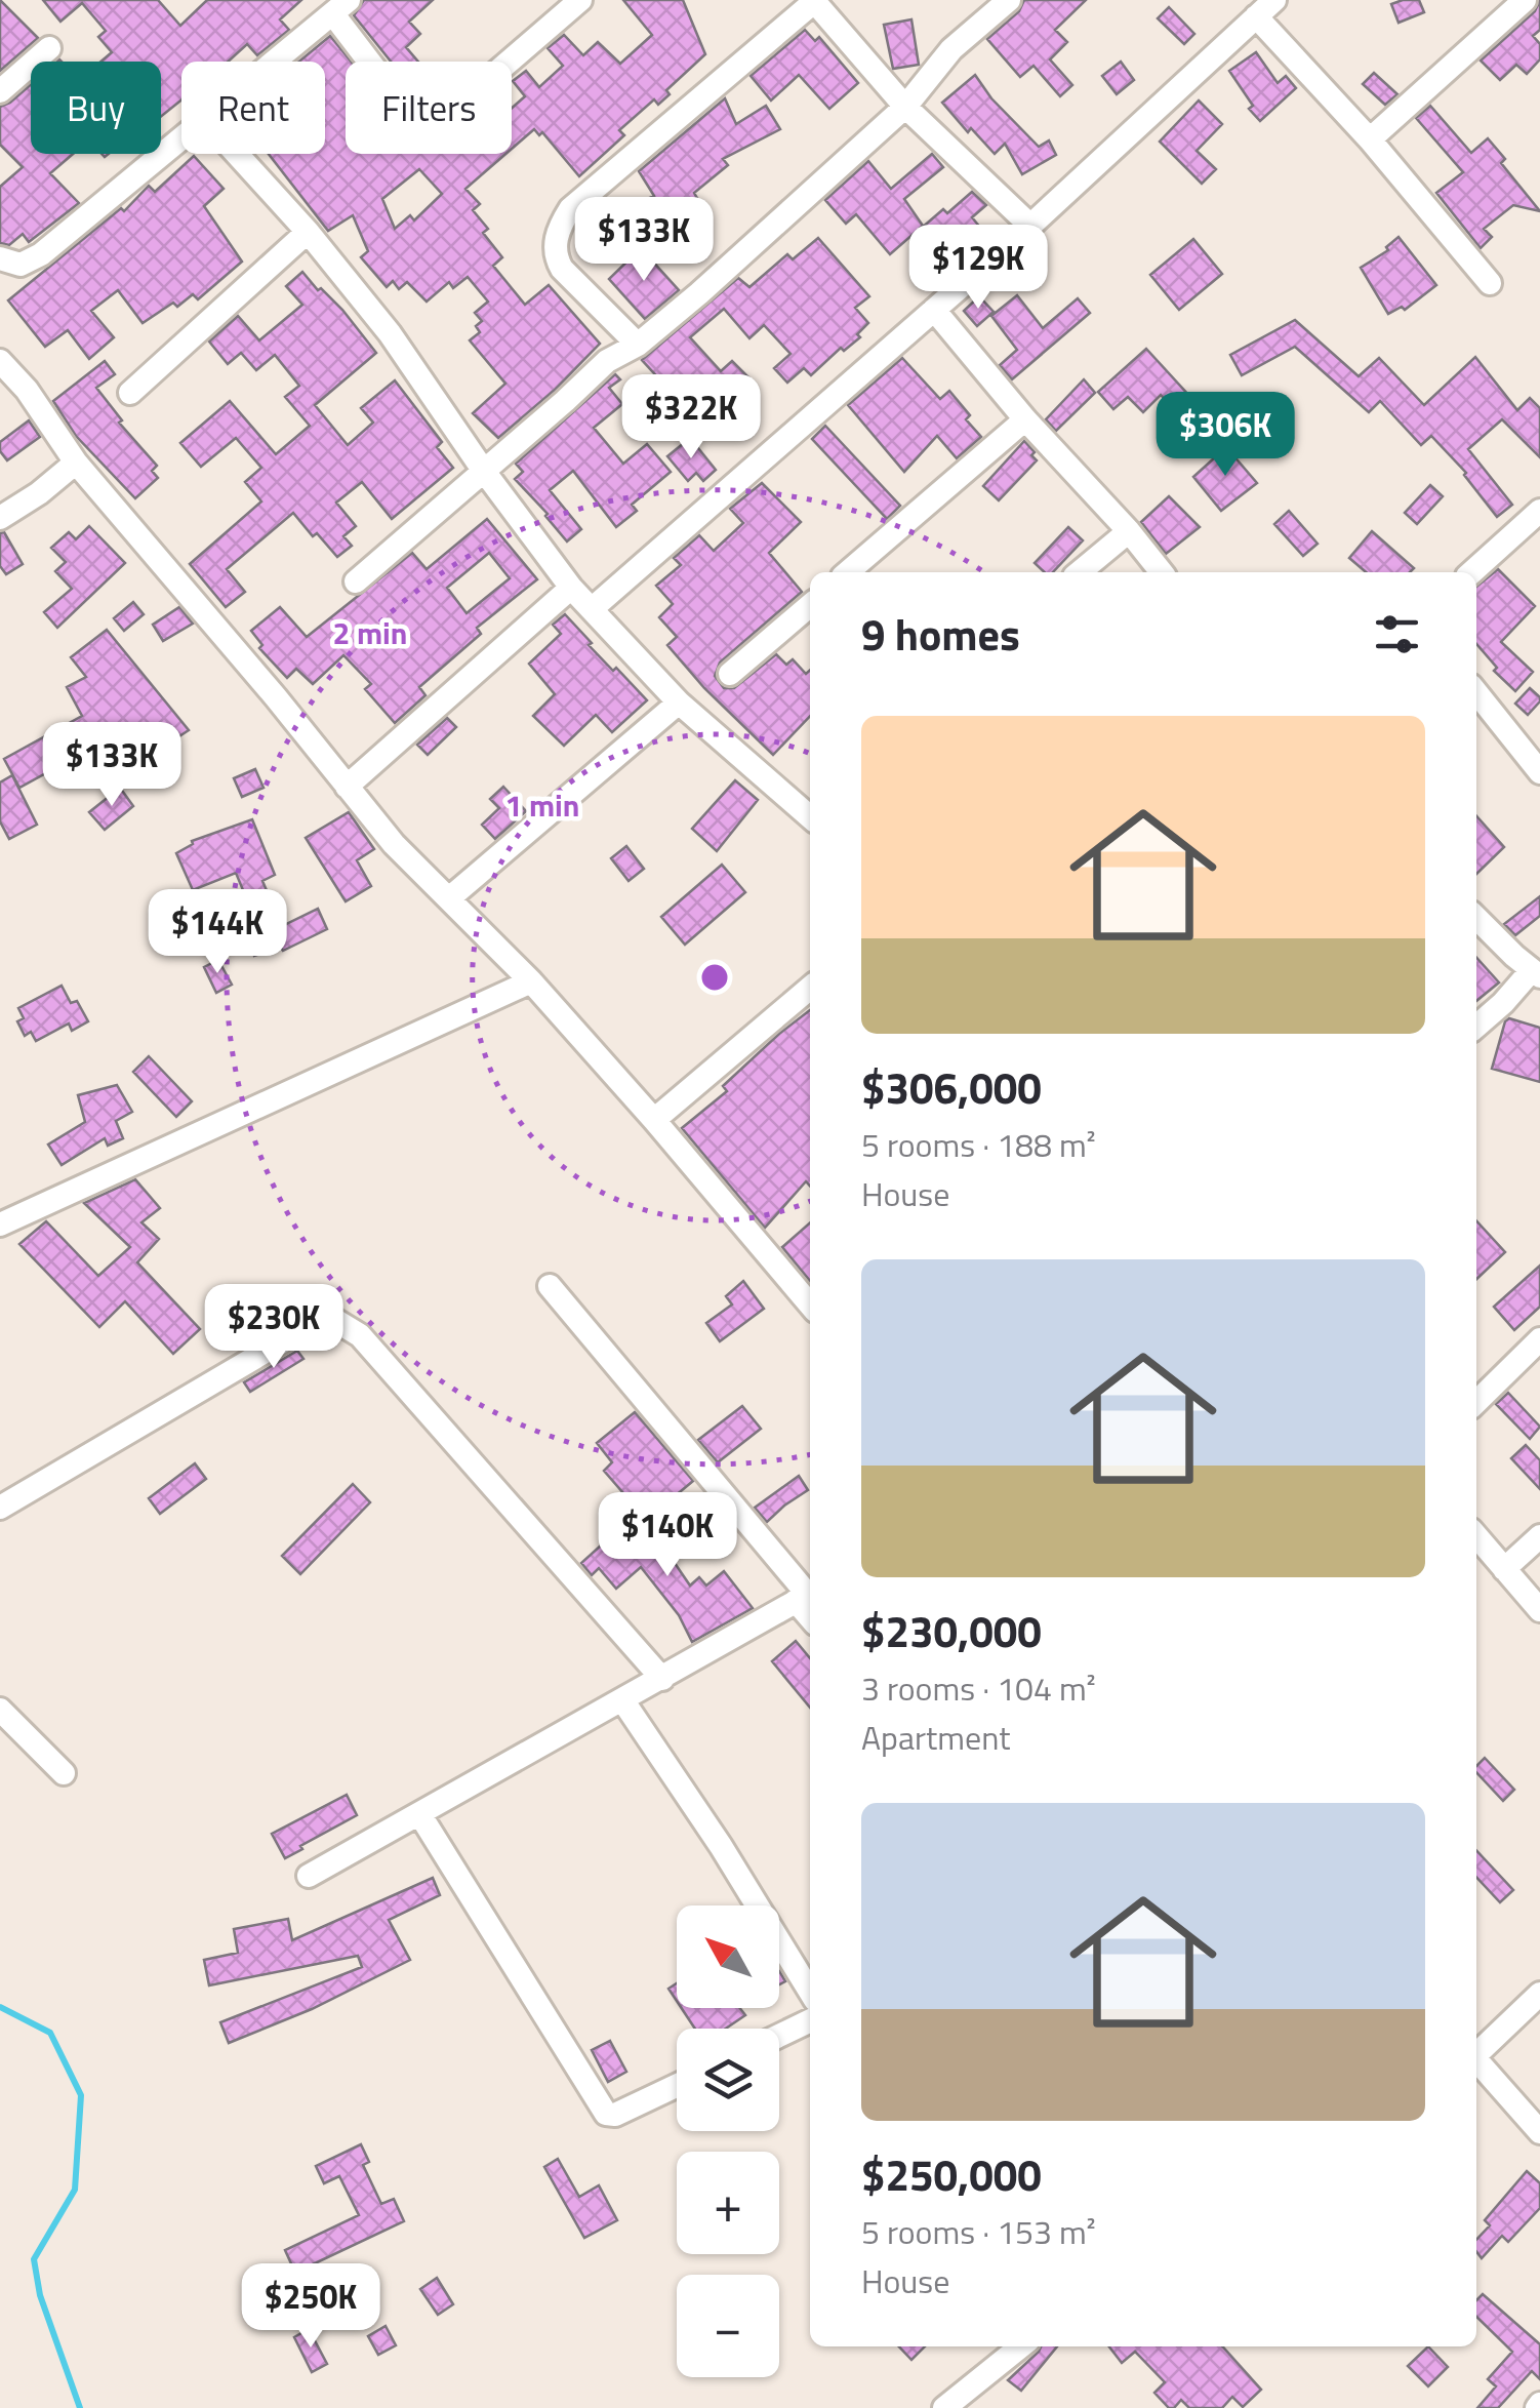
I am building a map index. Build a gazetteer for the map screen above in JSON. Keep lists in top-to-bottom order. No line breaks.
{"north":"top left","page":{"chip":["Buy","Rent","Filters"],"price":["$133K","$129K","$322K","$306K","$133K","$144K","$230K","$140K","$250K"],"heading":"9 homes","list":[{"name":"$306,000","note":"5 rooms · 188 m² · House"},{"name":"$230,000","note":"3 rooms · 104 m² · Apartment"},{"name":"$250,000","note":"5 rooms · 153 m² · House"}],"map_buttons":["+","−"]},"rings":["2 min","1 min"]}
